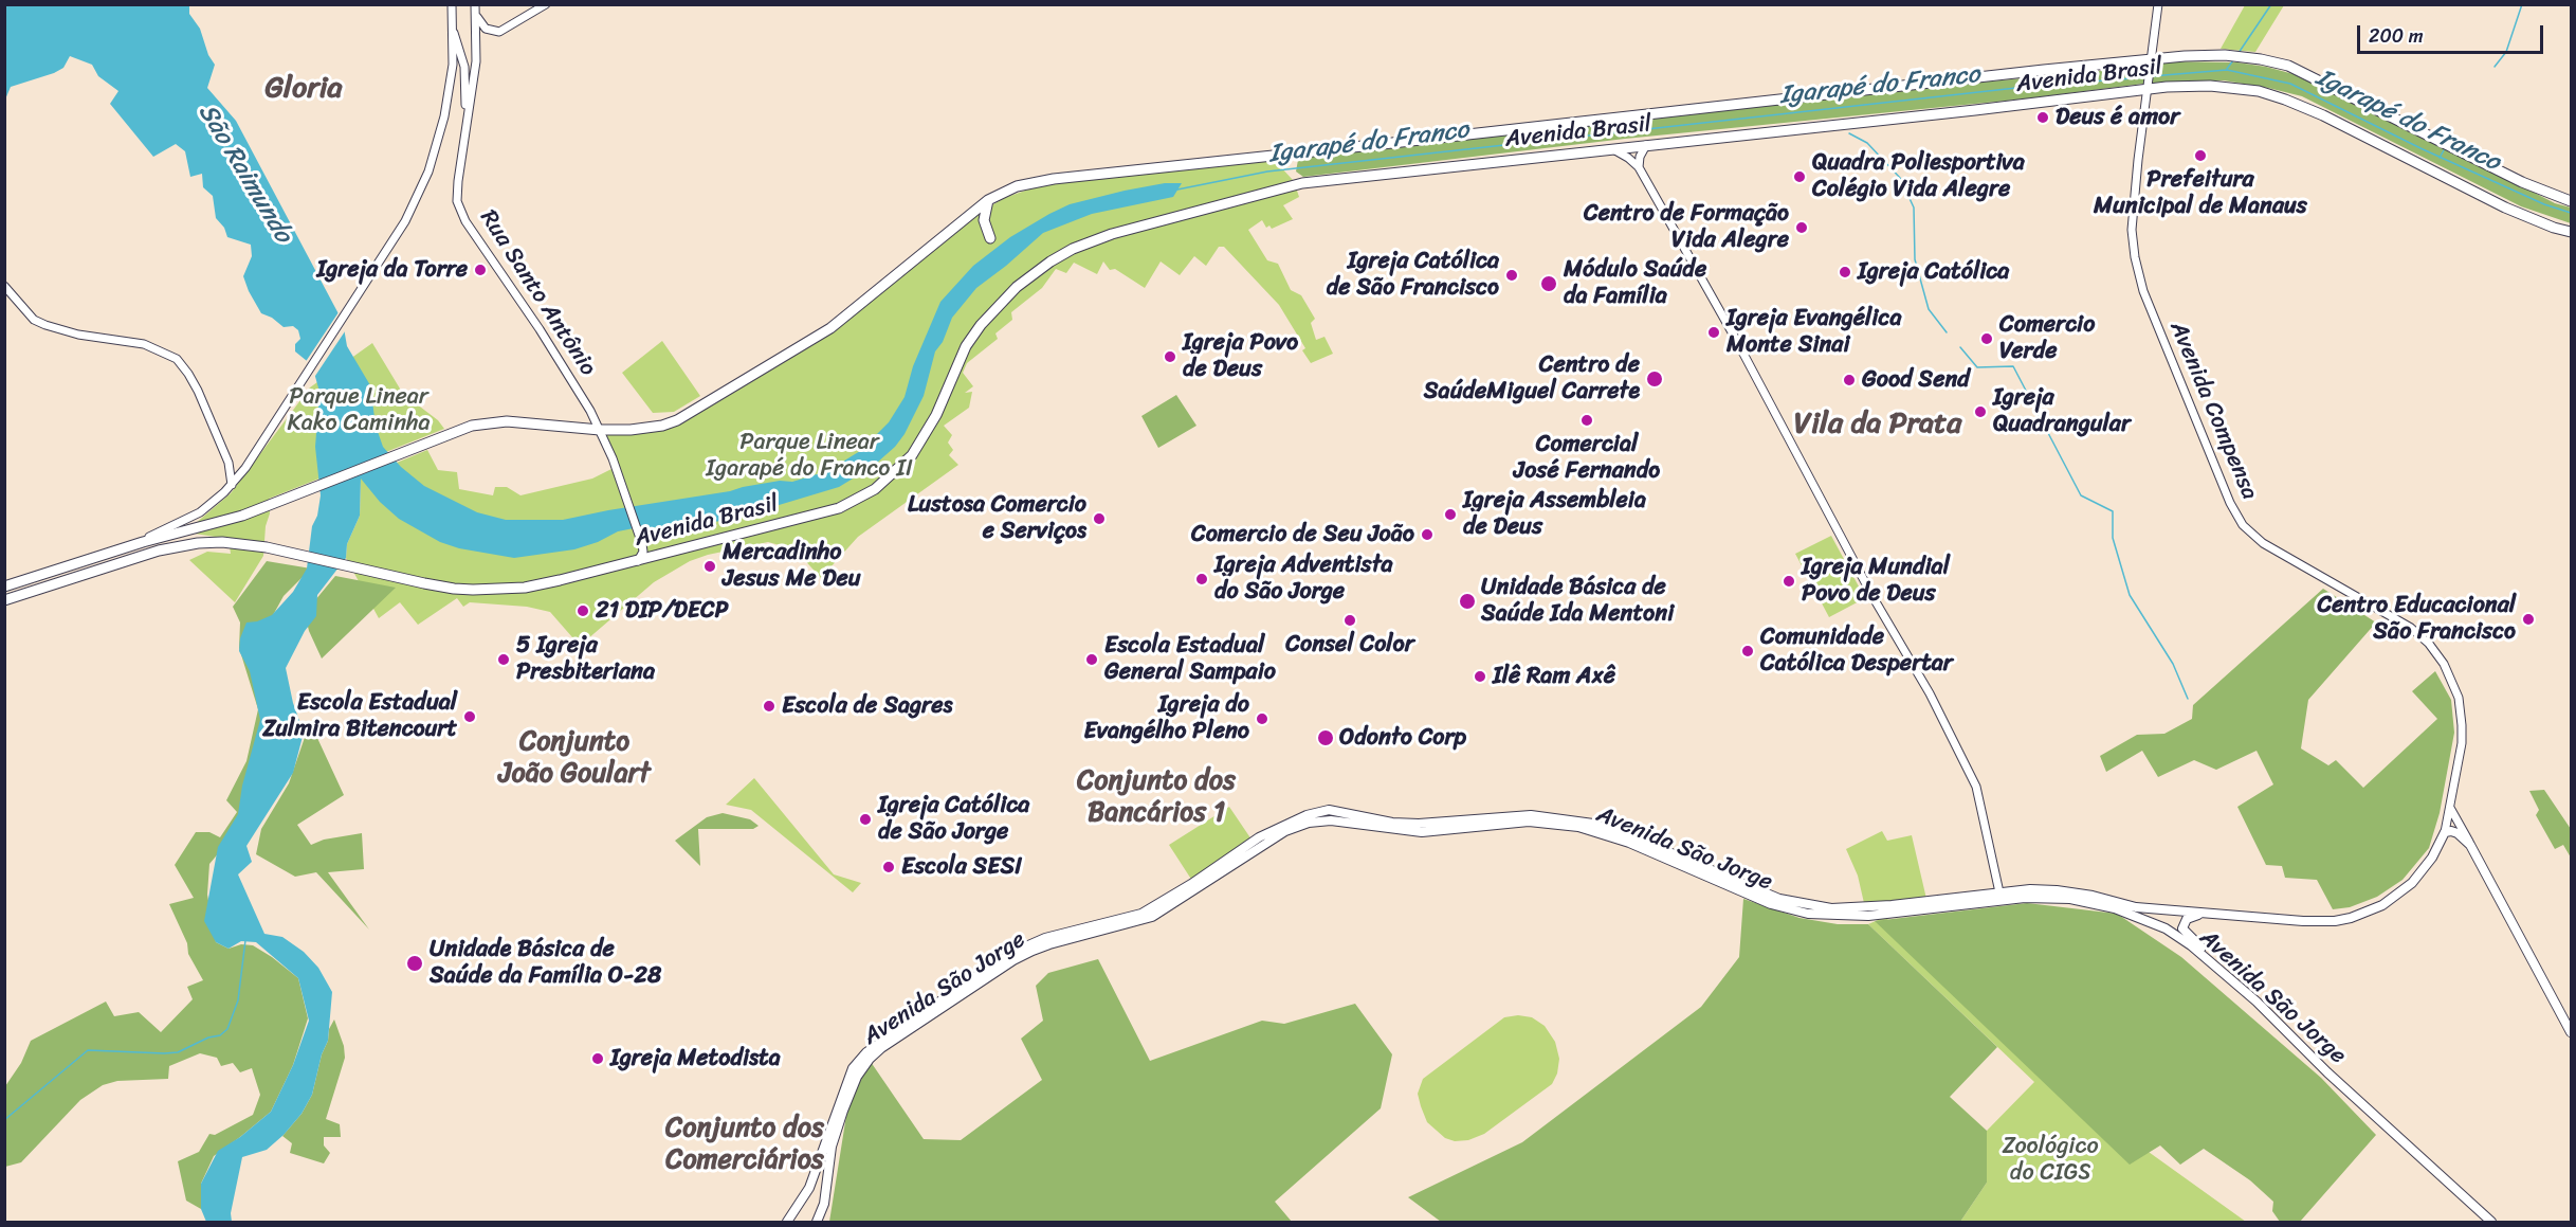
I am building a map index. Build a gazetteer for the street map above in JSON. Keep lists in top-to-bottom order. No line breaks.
{"streets":{"highway":["Avenida Brasil"],"main road":["Avenida Compensa","Avenida São Jorge"],"street":["Rua Santo Antônio"]},"crossings":[["Avenida Brasil","Rua Santo Antônio"],["Avenida Brasil","Avenida Compensa"],["Avenida Compensa","Avenida São Jorge"]],"districts":["Gloria","Vila da Prata","Conjunto João Goulart","Conjunto dos Bancários 1","Conjunto dos Comerciários"],"water":["Igarapé do Franco","São Raimundo"],"parks":["Parque Linear Kako Caminha","Parque Linear Igarapé do Franco II","Zoológico do CIGS"],"places":["Deus é amor","Prefeitura Municipal de Manaus","Quadra Poliesportiva Colégio Vida Alegre","Centro de Formação Vida Alegre","Igreja da Torre","Igreja Católica","Igreja Católica de São Francisco","Módulo Saúde da Família","Igreja Evangélica Monte Sinai","Comercio Verde","Igreja Povo de Deus","Centro de SaúdeMiguel Carrete","Good Send","Igreja Quadrangular","Comercial José Fernando","Igreja Assembleia de Deus","Lustosa Comercio e Serviços","Comercio de Seu João","Mercadinho Jesus Me Deu","Igreja Adventista do São Jorge","Igreja Mundial Povo de Deus","Unidade Básica de Saúde Ida Mentoni","21 DIP/DECP","Centro Educacional São Francisco","Consel Color","Comunidade Católica Despertar","5 Igreja Presbiteriana","Escola Estadual General Sampaio","Ilê Ram Axê","Escola de Sagres","Escola Estadual Zulmira Bitencourt","Igreja do Evangélho Pleno","Odonto Corp","Igreja Católica de São Jorge","Escola SESI","Unidade Básica de Saúde da Família O-28","Igreja Metodista"],"scale_bar":"200 m"}
